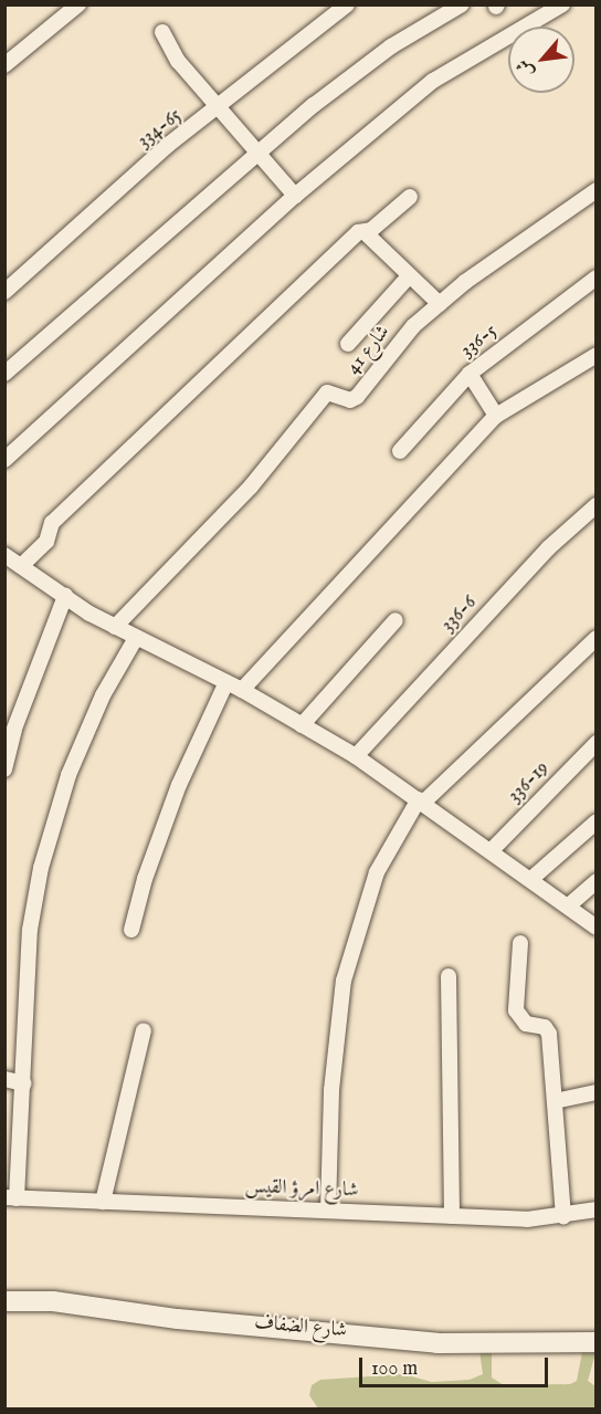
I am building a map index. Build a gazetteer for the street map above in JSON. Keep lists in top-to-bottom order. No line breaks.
{"streets":{"street":["334-65","336-5","شارع 41","336-6","336-19","شارع امرؤ القيس","شارع الضفاف"]},"scale_bar":"100 m","north":"bottom left"}
